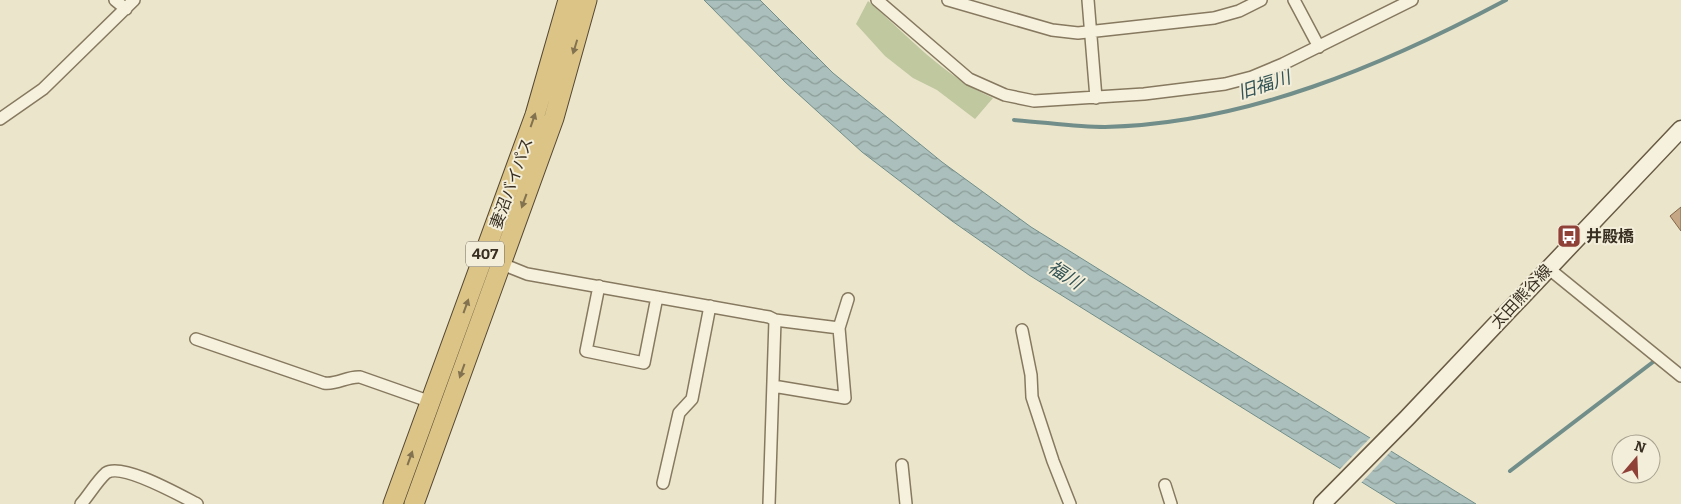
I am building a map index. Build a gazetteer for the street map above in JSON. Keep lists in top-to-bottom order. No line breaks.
{"streets":{"highway":["妻沼バイパス","407"],"main road":["太田熊谷線"]},"water":["旧福川","福川"],"places":{"bus stop":["井殿橋"]},"north":"top"}
